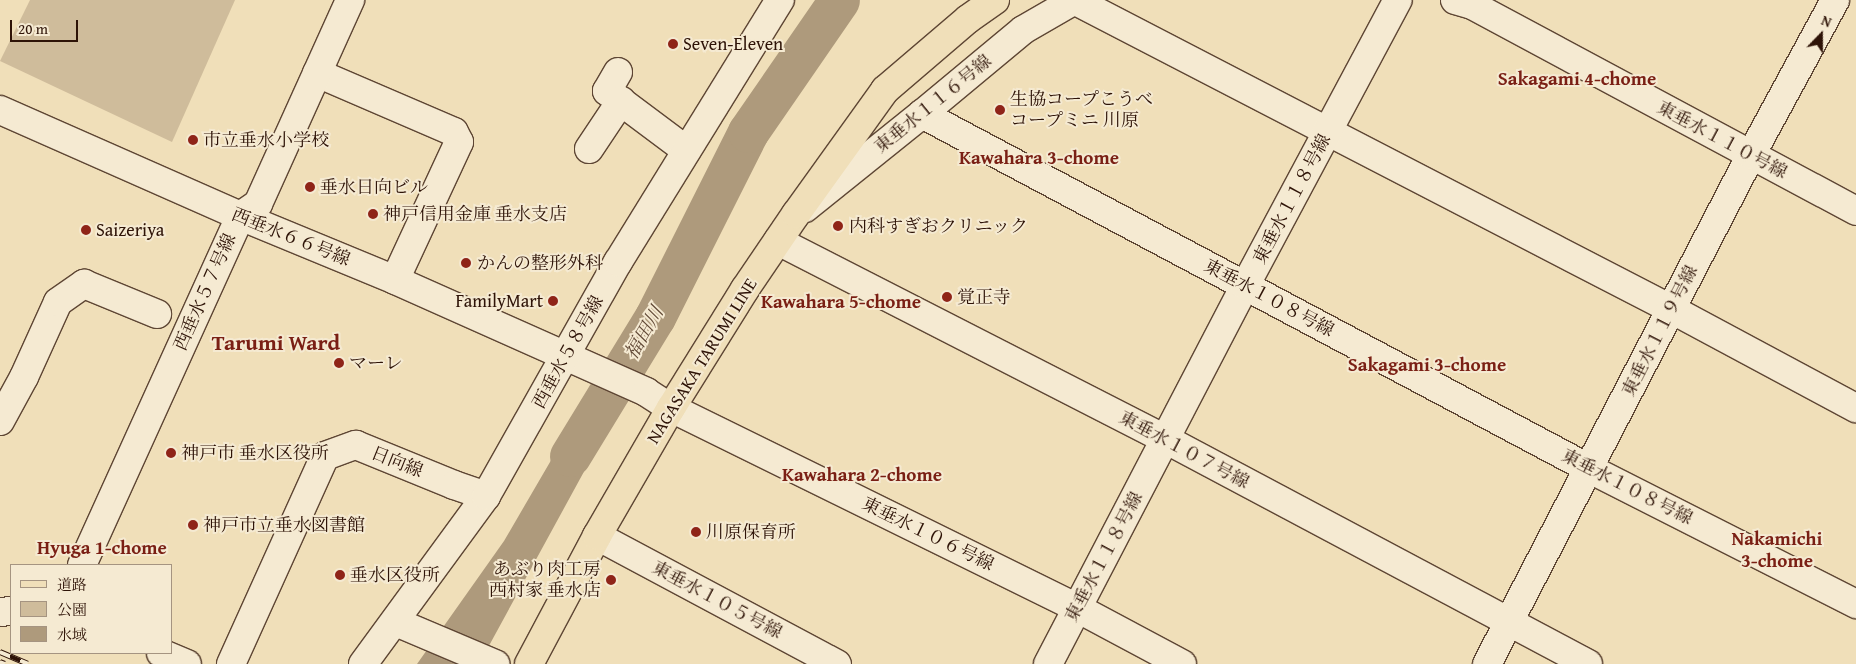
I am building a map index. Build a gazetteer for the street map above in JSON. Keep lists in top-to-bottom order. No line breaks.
{"streets":{"main road":["NAGASAKA TARUMI LINE"],"street":["東垂水１１６号線","東垂水１１０号線","東垂水１１８号線","西垂水６６号線","西垂水５７号線","東垂水１０８号線","東垂水１１９号線","西垂水５８号線","東垂水１０７号線","日向線","東垂水１０６号線","東垂水１０５号線"]},"crossings":[["東垂水１１６号線","東垂水１０８号線"],["東垂水１１６号線","NAGASAKA TARUMI LINE"],["東垂水１１０号線","東垂水１１９号線"],["東垂水１１８号線","東垂水１０８号線"],["東垂水１１８号線","東垂水１０７号線"],["東垂水１１８号線","東垂水１０６号線"],["西垂水６６号線","西垂水５７号線"],["西垂水６６号線","西垂水５８号線"],["西垂水６６号線","東垂水１０６号線"],["東垂水１０８号線","東垂水１１９号線"],["東垂水１１９号線","東垂水１０７号線"],["西垂水５８号線","日向線"],["NAGASAKA TARUMI LINE","東垂水１０７号線"],["NAGASAKA TARUMI LINE","東垂水１０６号線"],["NAGASAKA TARUMI LINE","東垂水１０５号線"]],"districts":["Sakagami 4-chome","Kawahara 3-chome","Kawahara 5-chome","Tarumi Ward","Sakagami 3-chome","Kawahara 2-chome","Nakamichi 3-chome","Hyuga 1-chome"],"water":["福田川"],"places":["Seven-Eleven","生協コープこうべ コープミニ 川原","市立垂水小学校","垂水日向ビル","神戸信用金庫 垂水支店","内科すぎおクリニック","Saizeriya","かんの整形外科","覚正寺","FamilyMart","マーレ","神戸市 垂水区役所","神戸市立垂水図書館","川原保育所","垂水区役所","あぶり肉工房 西村家 垂水店"],"legend":["道路","公園","水域"],"scale_bar":"20 m","north":"top"}
